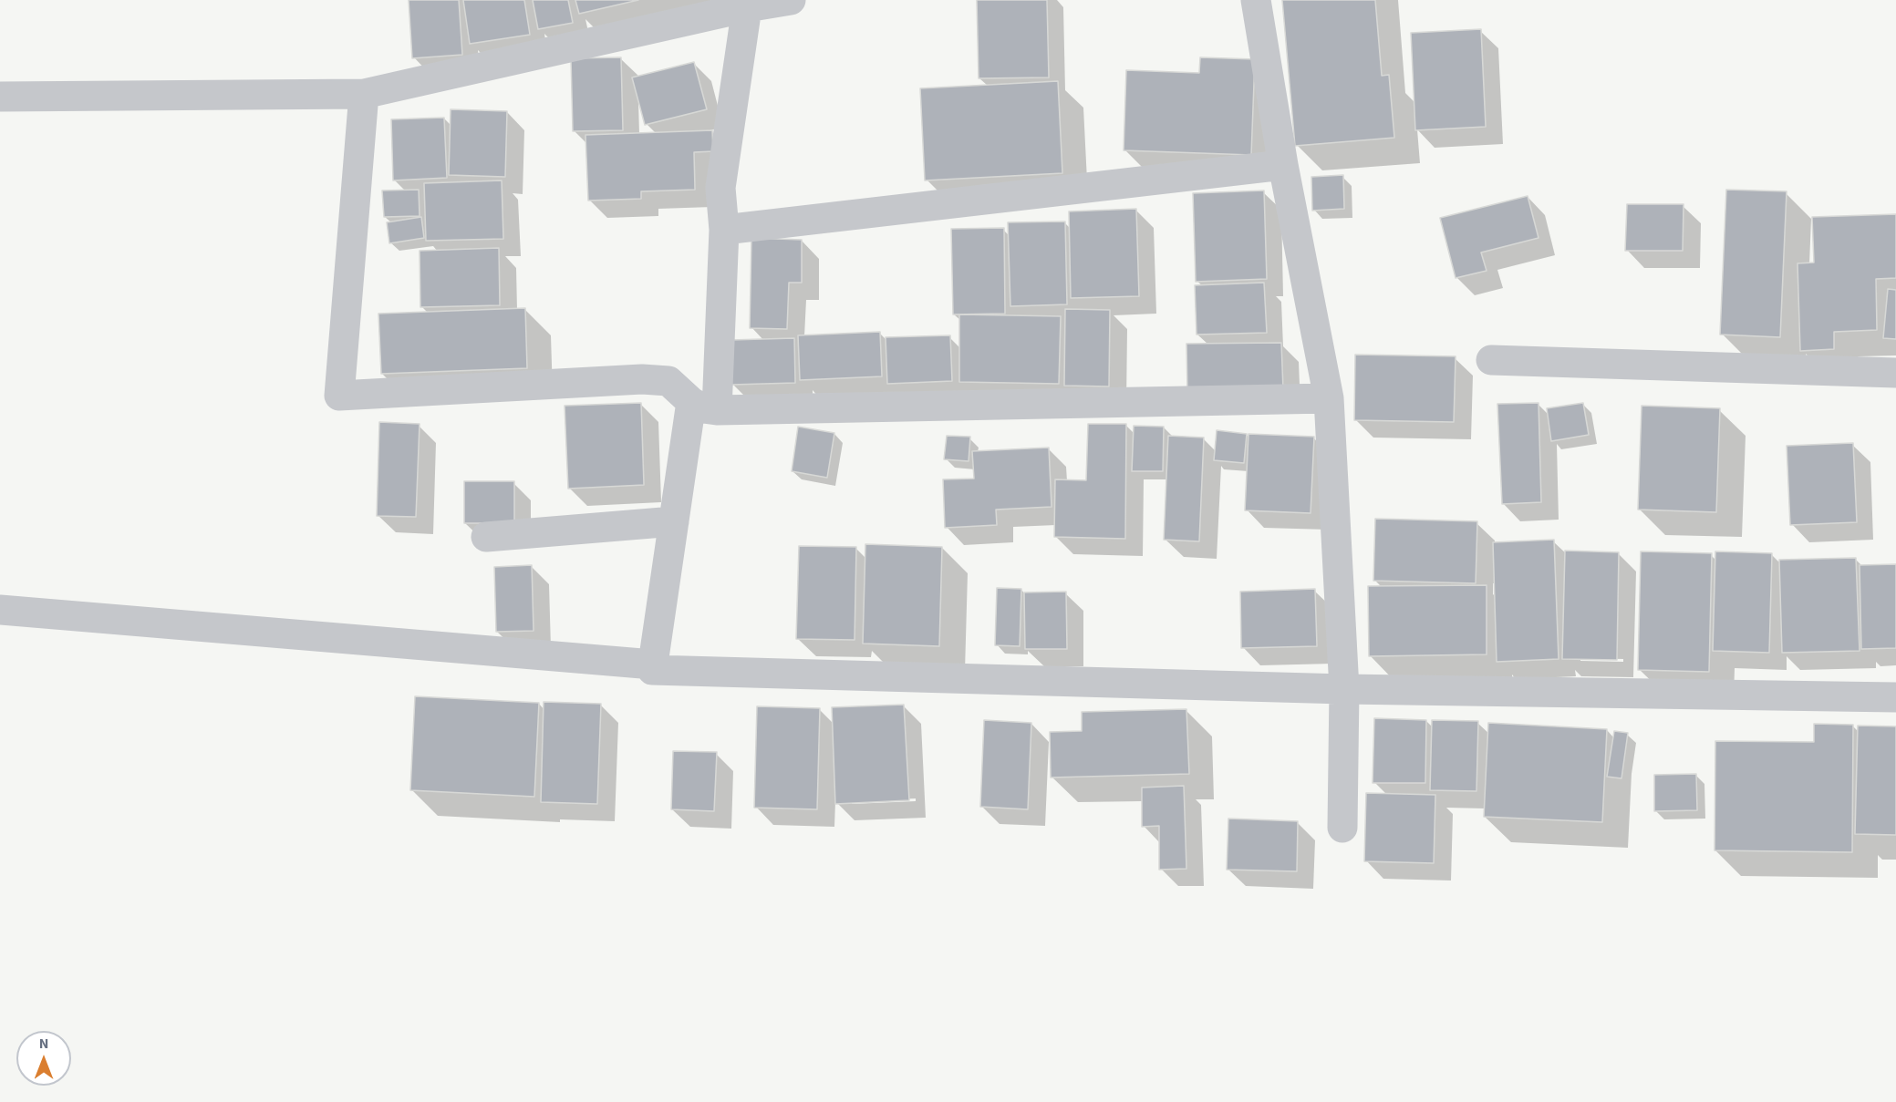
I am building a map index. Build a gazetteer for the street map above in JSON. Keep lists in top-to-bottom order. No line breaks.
{"north":"top"}
